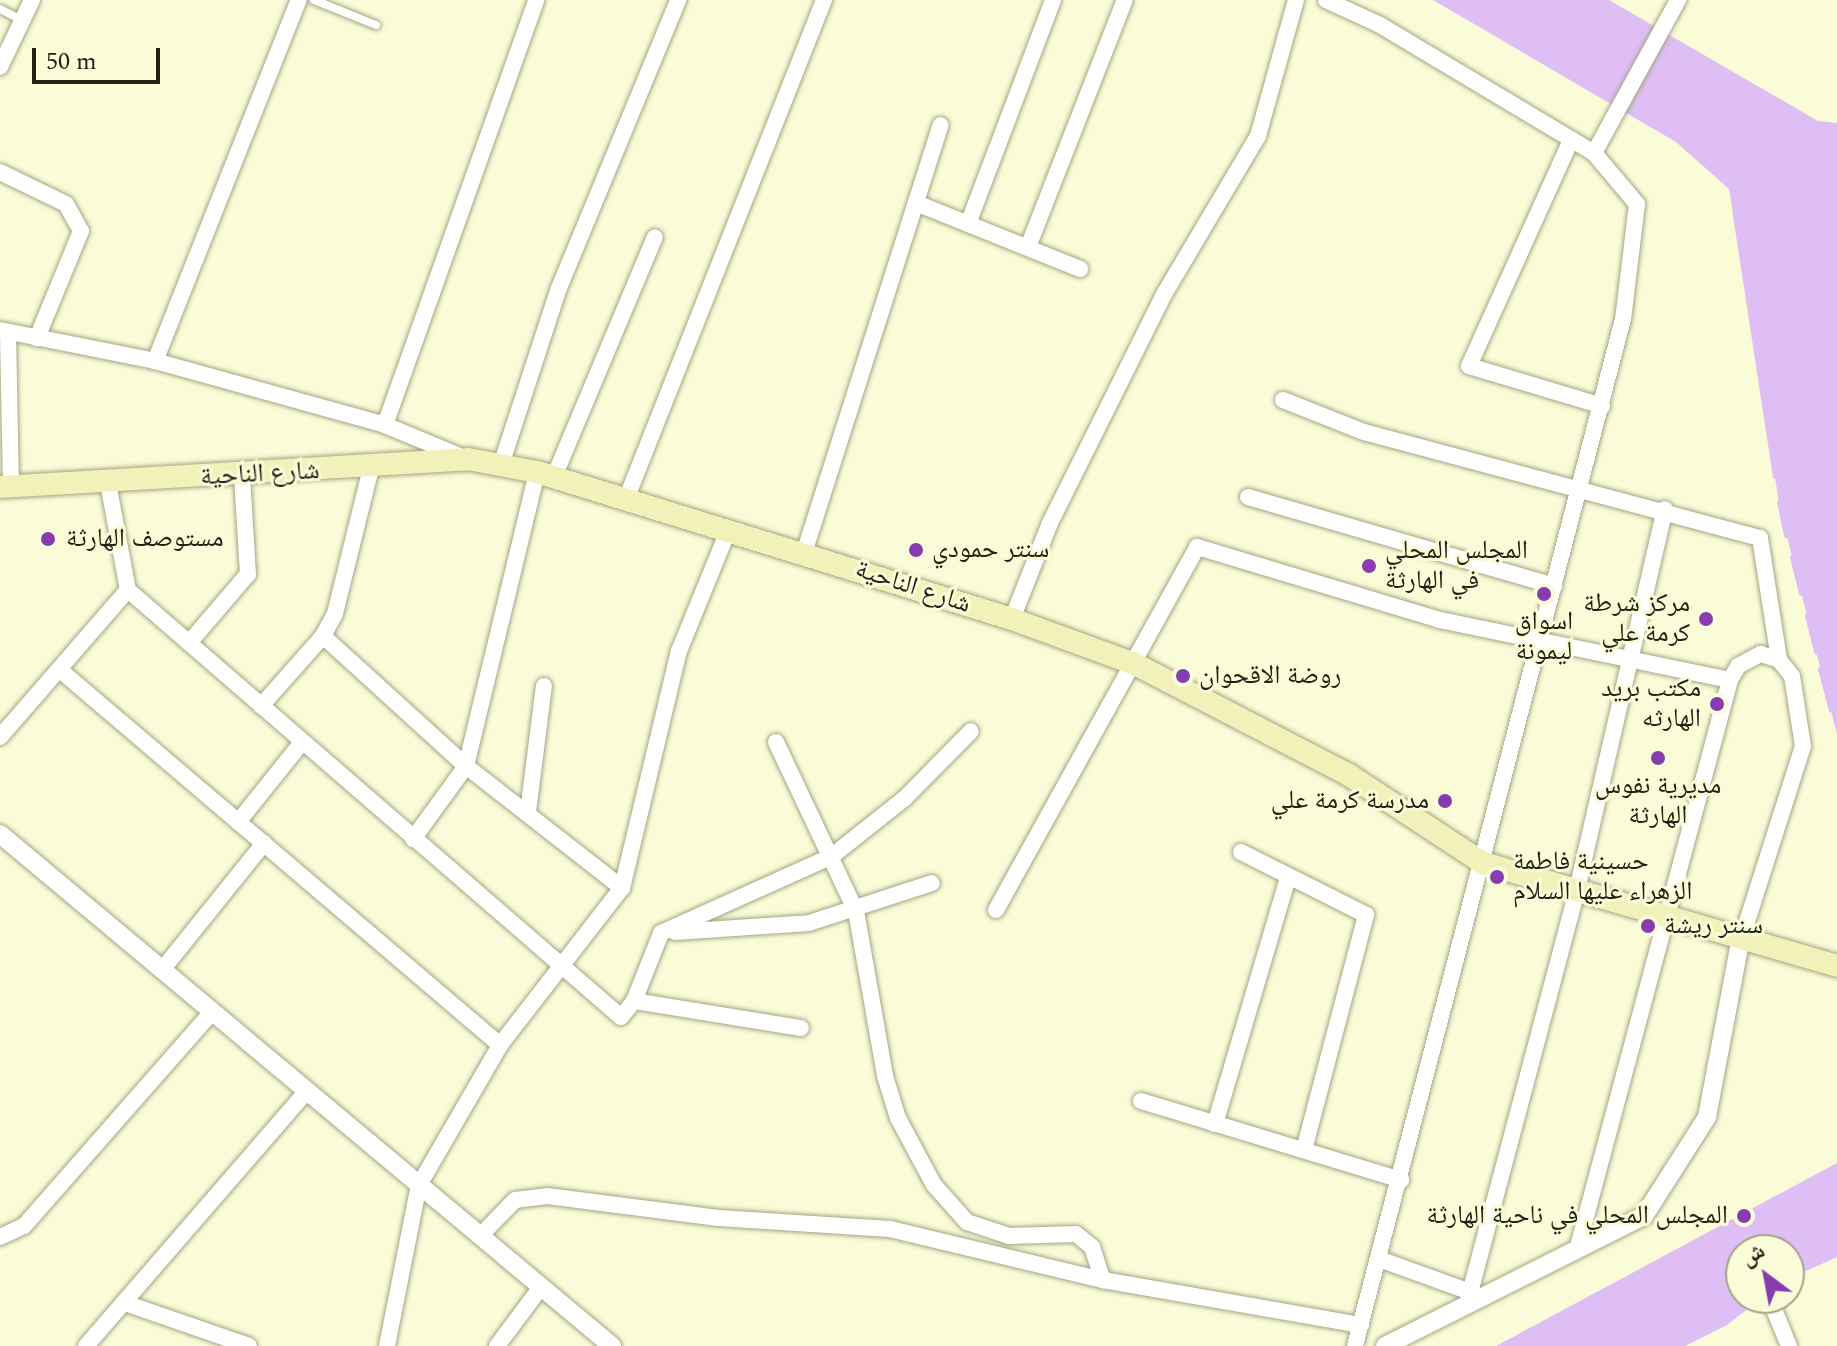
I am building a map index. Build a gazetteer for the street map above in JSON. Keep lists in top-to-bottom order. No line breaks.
{"streets":{"main road":["شارع الناحية"]},"places":["مستوصف الهارثة","سنتر حمودي","المجلس المحلي في الهارثة","اسواق ليمونة","مركز شرطة كرمة علي","روضة الاقحوان","مكتب بريد الهارثه","مديرية نفوس الهارثة","مدرسة كرمة علي","حسينية فاطمة الزهراء عليها السلام","سنتر ريشة","المجلس المحلي في ناحية الهارثة"],"scale_bar":"50 m","north":"top left"}
